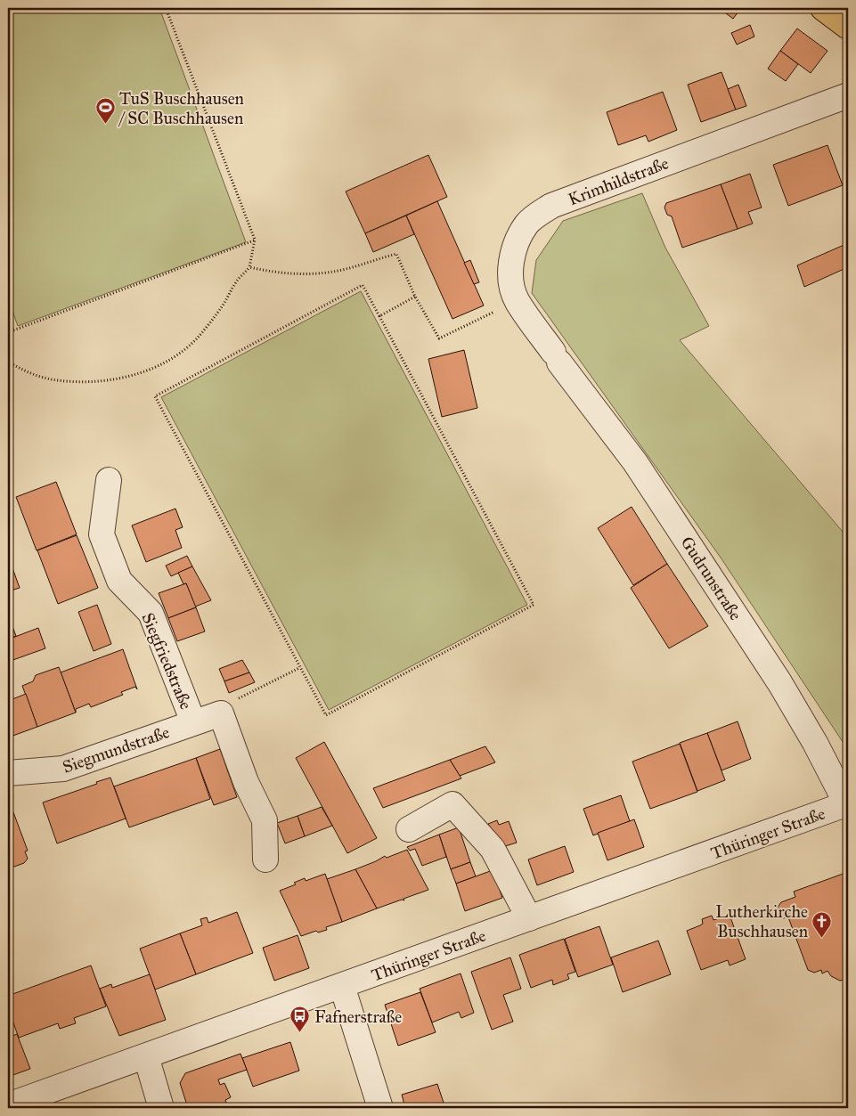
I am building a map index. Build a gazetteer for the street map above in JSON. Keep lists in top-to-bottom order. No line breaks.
{"streets":{"street":["Krimhildstraße","Gudrunstraße","Siegfriedstraße","Siegmundstraße","Thüringer Straße"]},"crossings":[["Krimhildstraße","Gudrunstraße"],["Gudrunstraße","Thüringer Straße"],["Siegfriedstraße","Siegmundstraße"]],"places":{"sports":["TuS Buschhausen / SC Buschhausen"],"church":["Lutherkirche Buschhausen"],"bus stop":["Fafnerstraße"]}}
